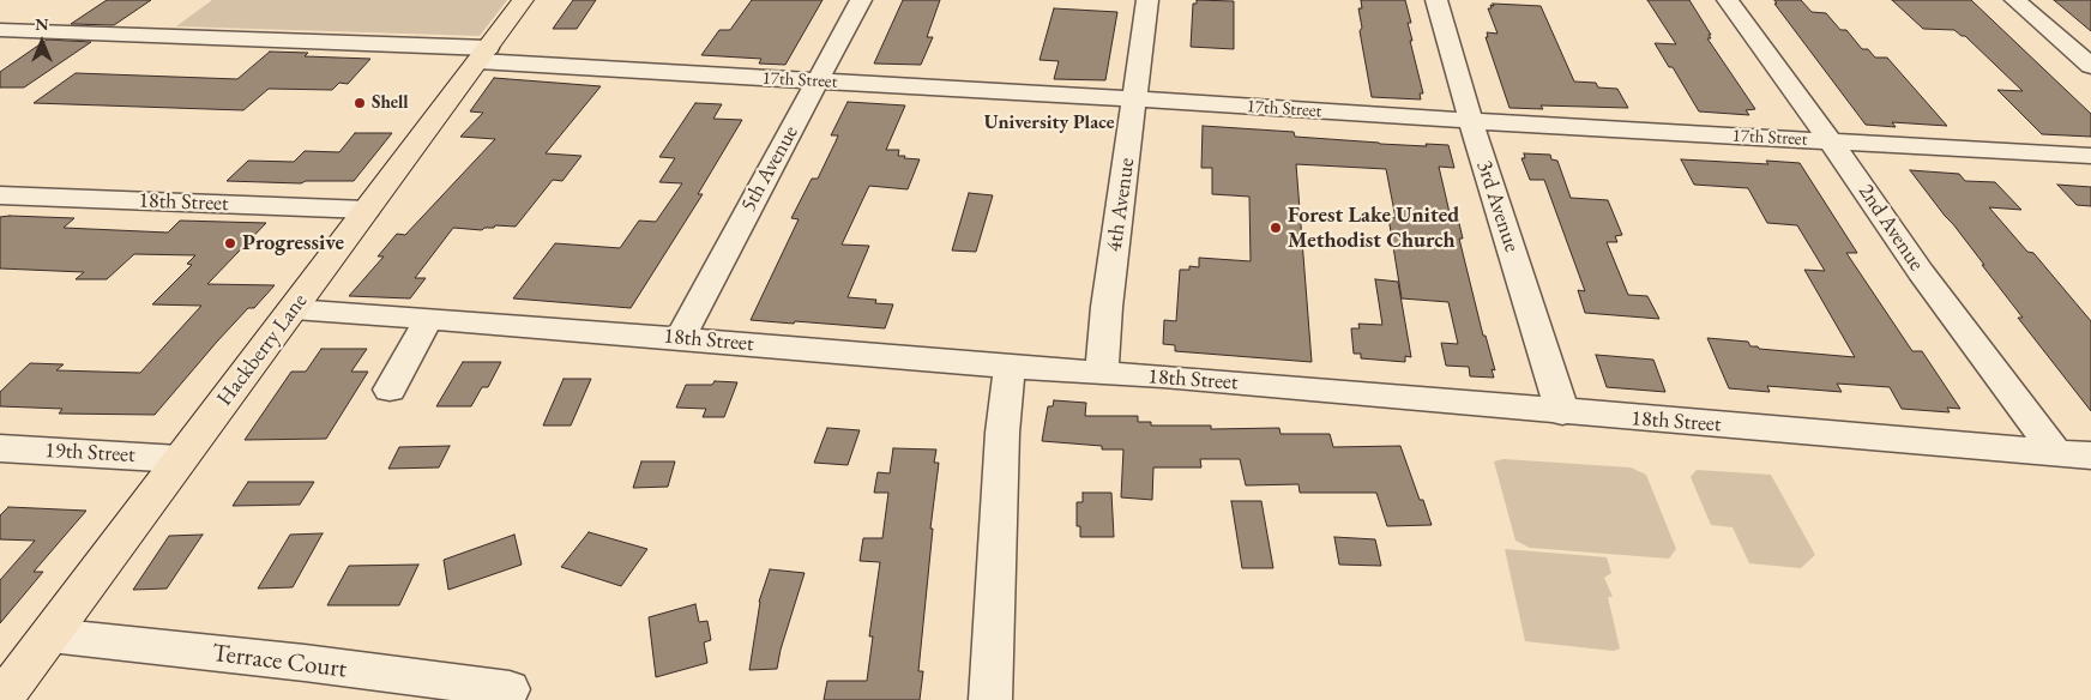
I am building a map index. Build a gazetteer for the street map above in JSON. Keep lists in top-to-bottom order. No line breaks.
{"streets":{"main road":["Hackberry Lane"],"street":["17th Street","5th Avenue","18th Street","4th Avenue","3rd Avenue","2nd Avenue","19th Street","Terrace Court"]},"crossings":[["17th Street","5th Avenue"],["17th Street","4th Avenue"],["17th Street","3rd Avenue"],["17th Street","2nd Avenue"],["17th Street","Hackberry Lane"],["5th Avenue","18th Street"],["18th Street","4th Avenue"],["18th Street","3rd Avenue"],["18th Street","2nd Avenue"],["18th Street","Hackberry Lane"],["Hackberry Lane","19th Street"],["Hackberry Lane","Terrace Court"]],"districts":["University Place"],"places":["Shell","Forest Lake United Methodist Church","Progressive"],"north":"top"}
